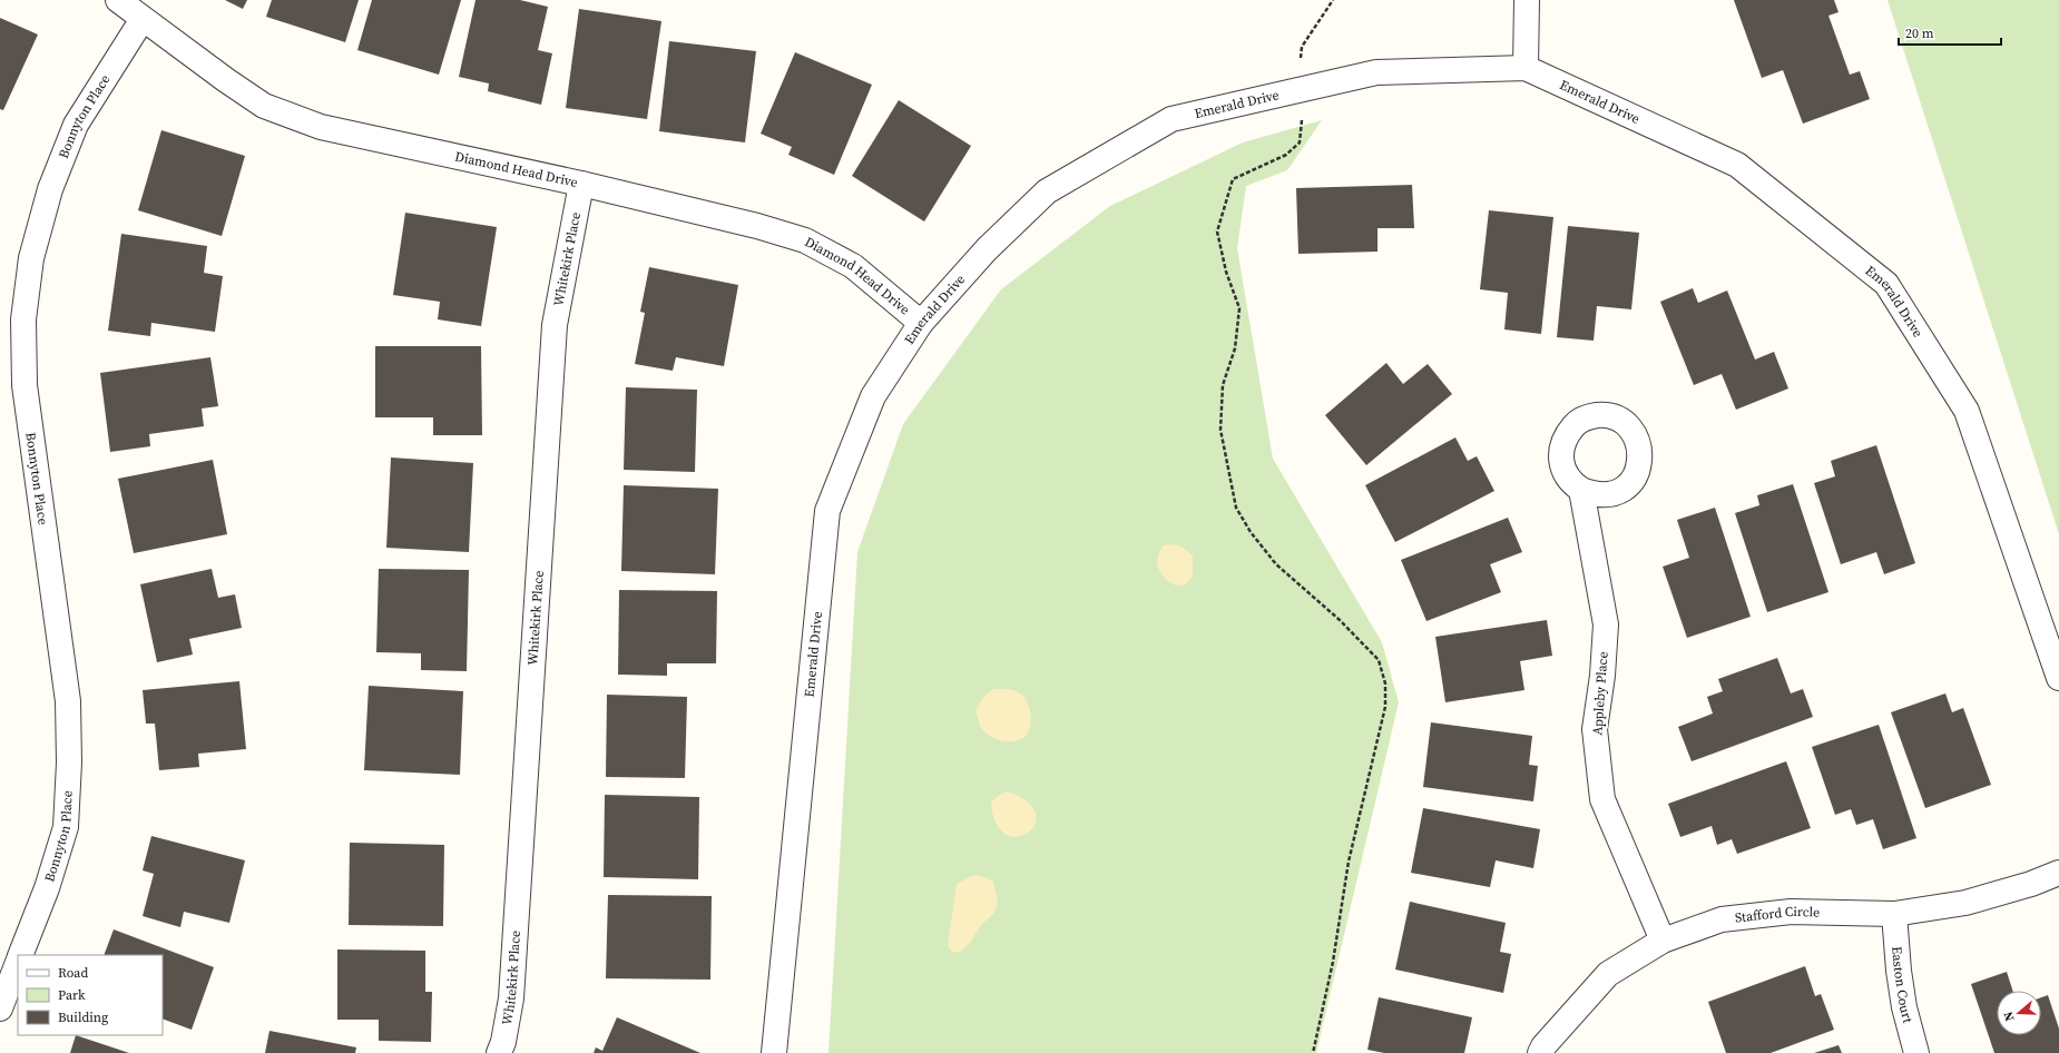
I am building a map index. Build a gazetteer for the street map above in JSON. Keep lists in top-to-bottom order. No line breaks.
{"streets":{"street":["Emerald Drive","Bonnyton Place","Diamond Head Drive","Whitekirk Place","Appleby Place","Stafford Circle","Easton Court"]},"crossings":[["Emerald Drive","Diamond Head Drive"],["Bonnyton Place","Diamond Head Drive"],["Diamond Head Drive","Whitekirk Place"],["Appleby Place","Stafford Circle"],["Stafford Circle","Easton Court"]],"legend":["Road","Park","Building"],"scale_bar":"20 m","north":"left"}
